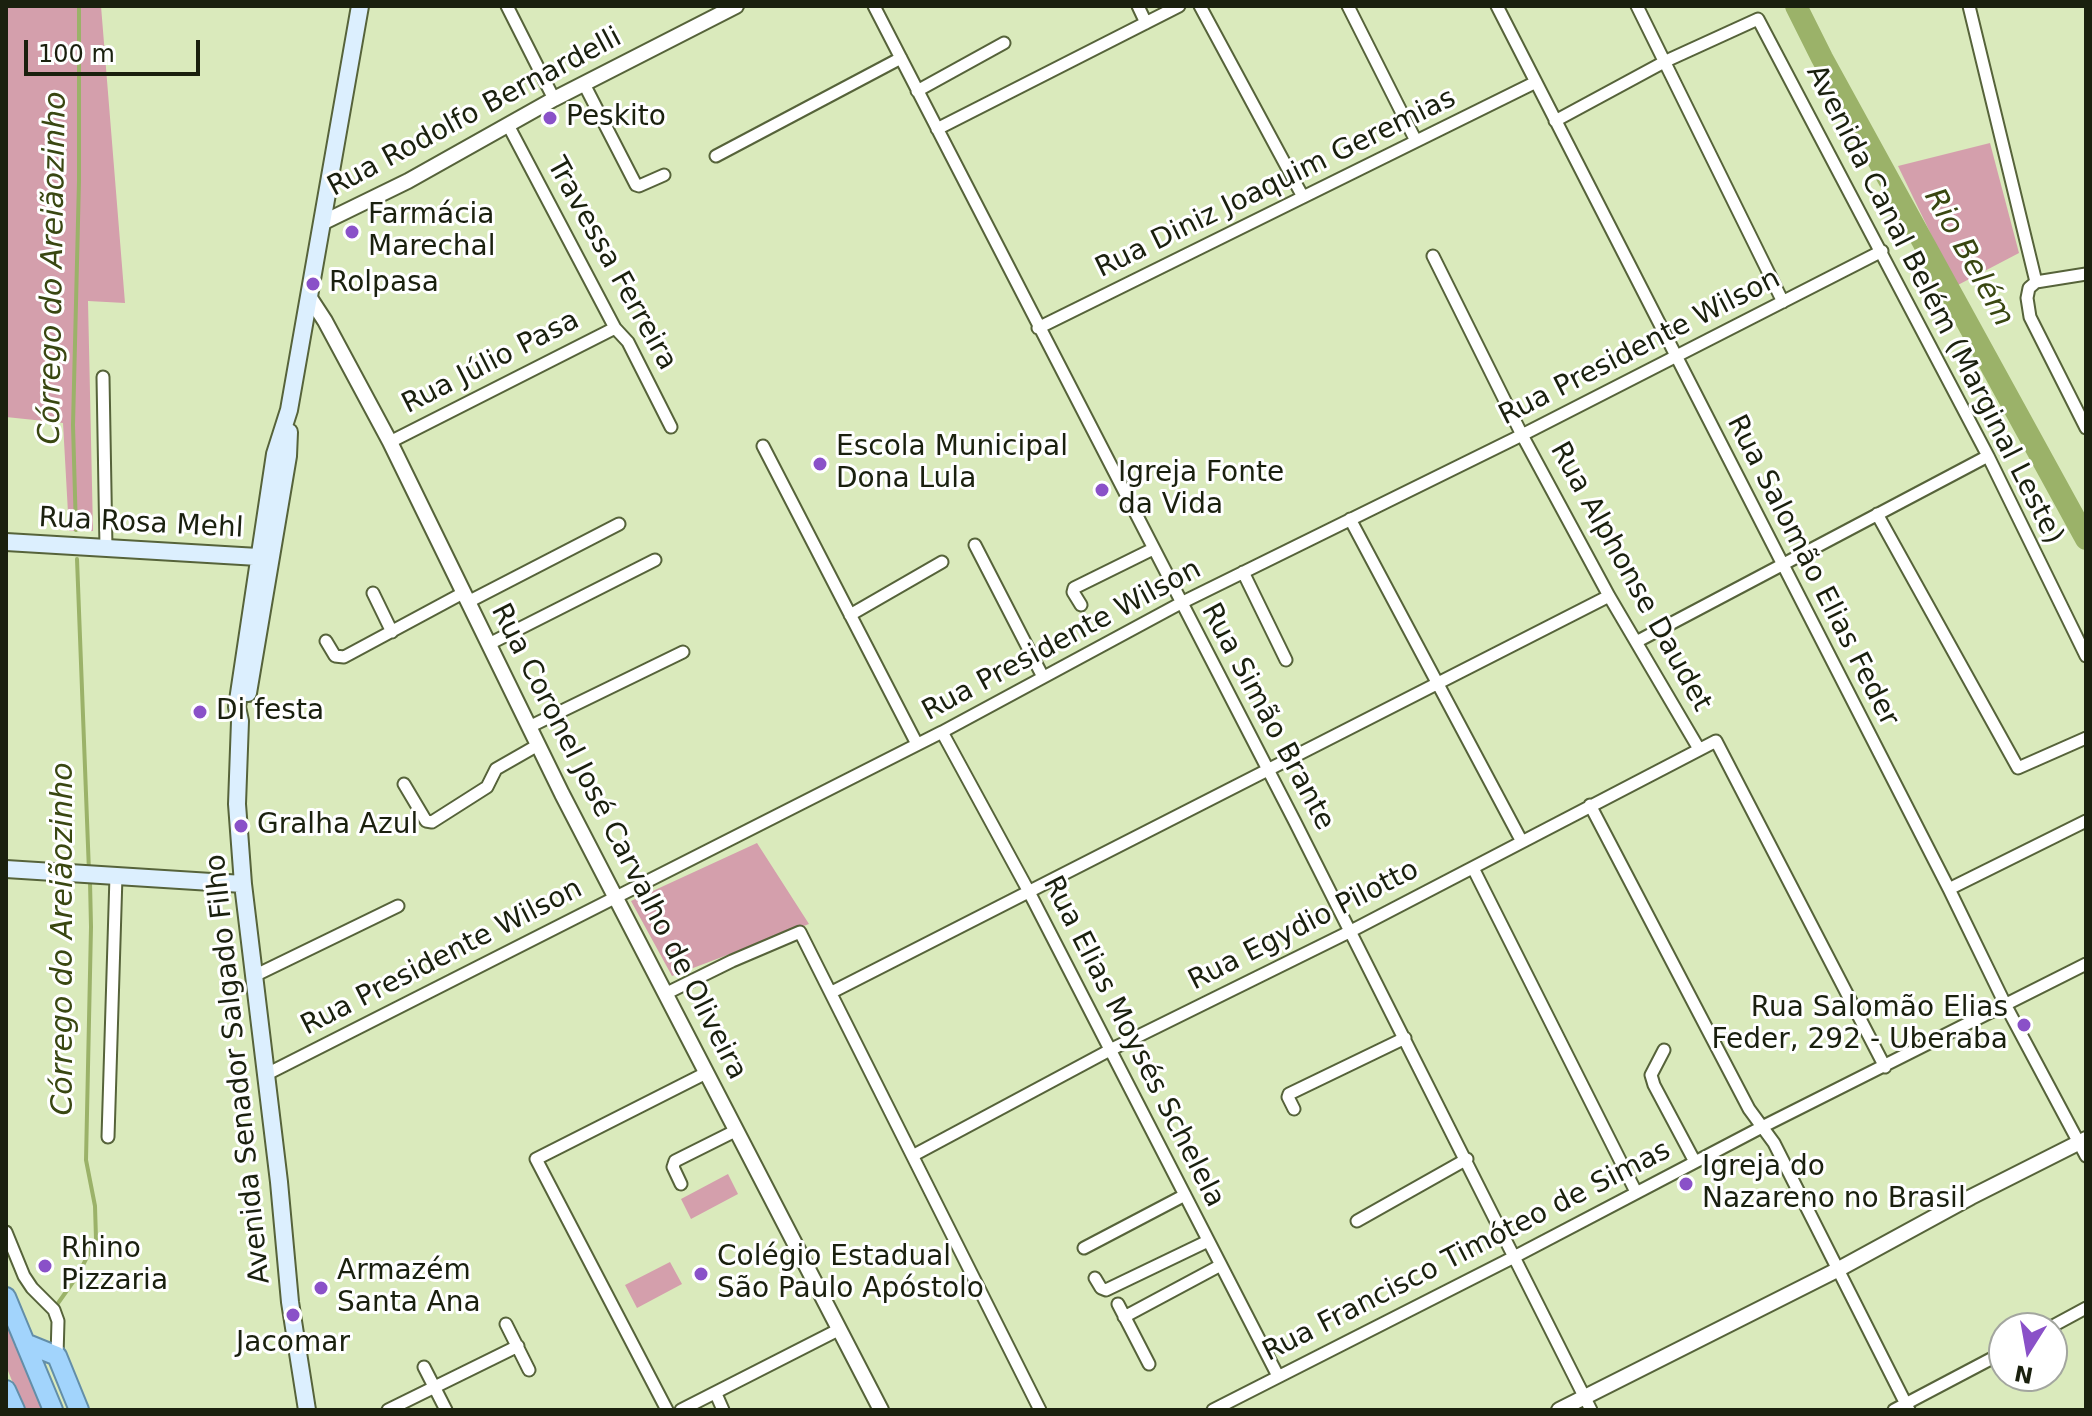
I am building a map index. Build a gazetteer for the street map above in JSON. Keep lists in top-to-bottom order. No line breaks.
{"streets":{"main road":["Rua Rosa Mehl","Avenida Senador Salgado Filho"],"street":["Rua Rodolfo Bernardelli","Rua Diniz Joaquim Geremias","Travessa Ferreira","Avenida Canal Belém (Marginal Leste)","Rua Presidente Wilson","Rua Júlio Pasa","Rua Salomão Elias Feder","Rua Alphonse Daudet","Rua Simão Brante","Rua Coronel José Carvalho de Oliveira","Rua Egydio Pilotto","Rua Elias Moysés Schelela","Rua Francisco Timóteo de Simas"]},"crossings":[["Rua Rodolfo Bernardelli","Travessa Ferreira"],["Rua Rodolfo Bernardelli","Avenida Senador Salgado Filho"],["Rua Diniz Joaquim Geremias","Rua Salomão Elias Feder"],["Rua Diniz Joaquim Geremias","Rua Simão Brante"],["Travessa Ferreira","Rua Júlio Pasa"],["Avenida Canal Belém (Marginal Leste)","Rua Presidente Wilson"],["Rua Presidente Wilson","Rua Salomão Elias Feder"],["Rua Presidente Wilson","Rua Alphonse Daudet"],["Rua Presidente Wilson","Rua Simão Brante"],["Rua Presidente Wilson","Rua Coronel José Carvalho de Oliveira"],["Rua Presidente Wilson","Rua Elias Moysés Schelela"],["Rua Presidente Wilson","Avenida Senador Salgado Filho"],["Rua Júlio Pasa","Rua Coronel José Carvalho de Oliveira"],["Rua Rosa Mehl","Avenida Senador Salgado Filho"],["Rua Salomão Elias Feder","Rua Francisco Timóteo de Simas"],["Rua Alphonse Daudet","Rua Egydio Pilotto"],["Rua Alphonse Daudet","Rua Francisco Timóteo de Simas"],["Rua Simão Brante","Rua Egydio Pilotto"],["Rua Simão Brante","Rua Francisco Timóteo de Simas"],["Rua Coronel José Carvalho de Oliveira","Avenida Senador Salgado Filho"],["Rua Egydio Pilotto","Rua Elias Moysés Schelela"],["Rua Elias Moysés Schelela","Rua Francisco Timóteo de Simas"]],"water":["Rio Belém","Córrego do Areiãozinho"],"places":["Peskito","Farmácia Marechal","Rolpasa","Escola Municipal Dona Lula","Igreja Fonte da Vida","Di festa","Gralha Azul","Rua Salomão Elias Feder, 292 - Uberaba","Igreja do Nazareno no Brasil","Rhino Pizzaria","Colégio Estadual São Paulo Apóstolo","Armazém Santa Ana","Jacomar"],"scale_bar":"100 m","north":"bottom"}
